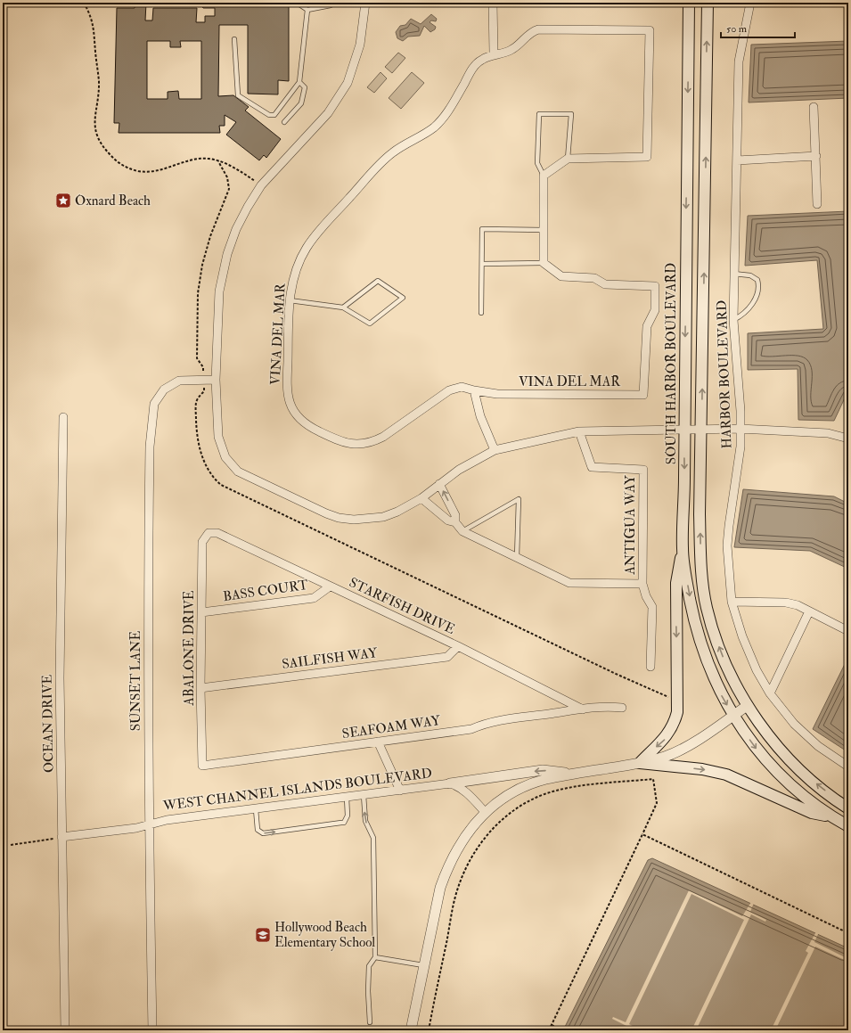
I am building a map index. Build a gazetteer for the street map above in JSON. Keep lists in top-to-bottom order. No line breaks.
{"streets":{"main road":["SOUTH HARBOR BOULEVARD"],"street":["VINA DEL MAR","HARBOR BOULEVARD","ANTIGUA WAY","BASS COURT","STARFISH DRIVE","ABALONE DRIVE","SAILFISH WAY","SUNSET LANE","OCEAN DRIVE","SEAFOAM WAY","WEST CHANNEL ISLANDS BOULEVARD"]},"crossings":[["SOUTH HARBOR BOULEVARD","WEST CHANNEL ISLANDS BOULEVARD"],["BASS COURT","STARFISH DRIVE"],["BASS COURT","ABALONE DRIVE"],["STARFISH DRIVE","ABALONE DRIVE"],["STARFISH DRIVE","SAILFISH WAY"],["STARFISH DRIVE","SEAFOAM WAY"],["ABALONE DRIVE","SAILFISH WAY"],["ABALONE DRIVE","SEAFOAM WAY"],["SUNSET LANE","WEST CHANNEL ISLANDS BOULEVARD"],["OCEAN DRIVE","WEST CHANNEL ISLANDS BOULEVARD"]],"places":{"place":["Oxnard Beach"],"school or university":["Hollywood Beach Elementary School"]},"scale_bar":"50 m"}
